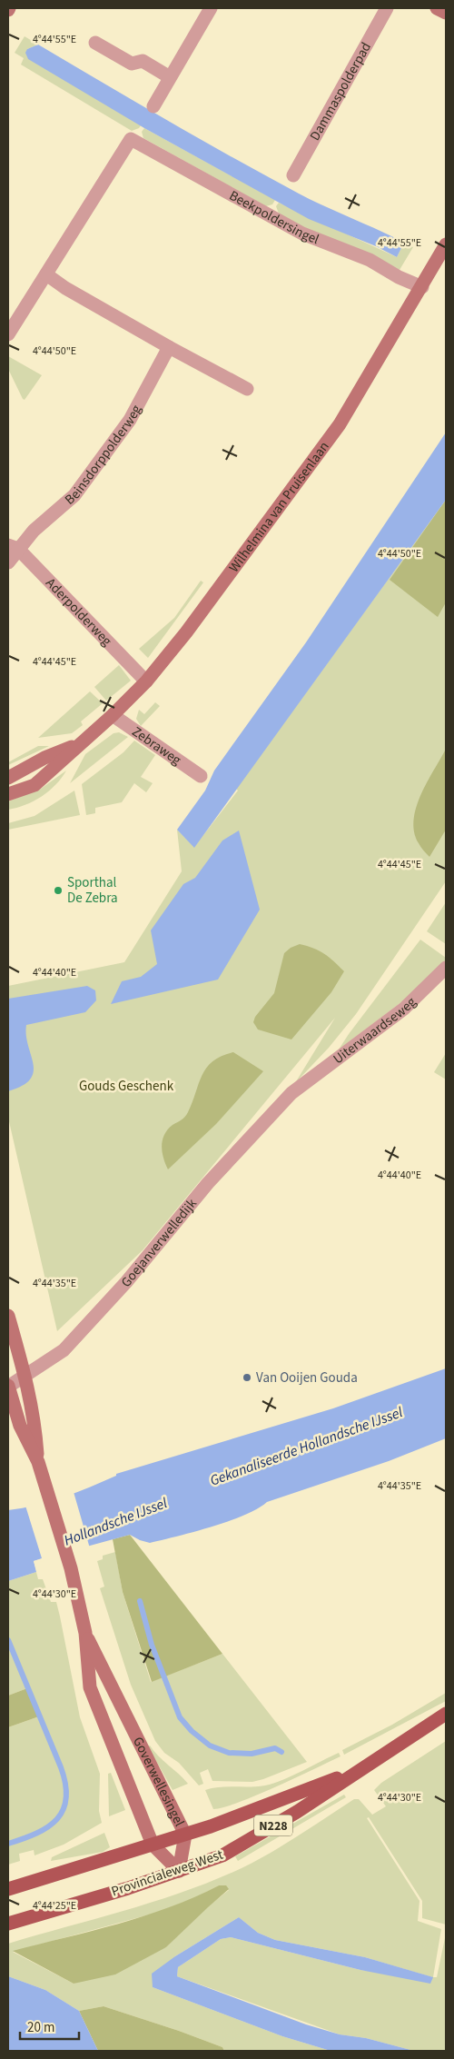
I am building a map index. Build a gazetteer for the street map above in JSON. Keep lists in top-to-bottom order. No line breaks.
{"streets":{"main road":["Wilhelmina van Pruisenlaan","Goverwellesingel","N228","Provincialeweg West"],"street":["Dammaspolderpad","Beekpoldersingel","Beinsdorppolderweg","Aderpolderweg","Zebraweg","Uiterwaardseweg","Goejanverwelledijk"]},"crossings":[["Beekpoldersingel","Wilhelmina van Pruisenlaan"],["Beinsdorppolderweg","Aderpolderweg"],["Wilhelmina van Pruisenlaan","Aderpolderweg"],["Wilhelmina van Pruisenlaan","Zebraweg"],["Uiterwaardseweg","Goejanverwelledijk"],["Goejanverwelledijk","Goverwellesingel"],["Goverwellesingel","Provincialeweg West"]],"water":["Gekanaliseerde Hollandsche IJssel","Hollandsche IJssel"],"parks":["Gouds Geschenk"],"places":["Sporthal De Zebra","Van Ooijen Gouda"],"scale_bar":"20 m","coordinates":["4°44'55\"E","4°44'50\"E","4°44'45\"E","4°44'40\"E","4°44'35\"E","4°44'30\"E","4°44'25\"E"]}
